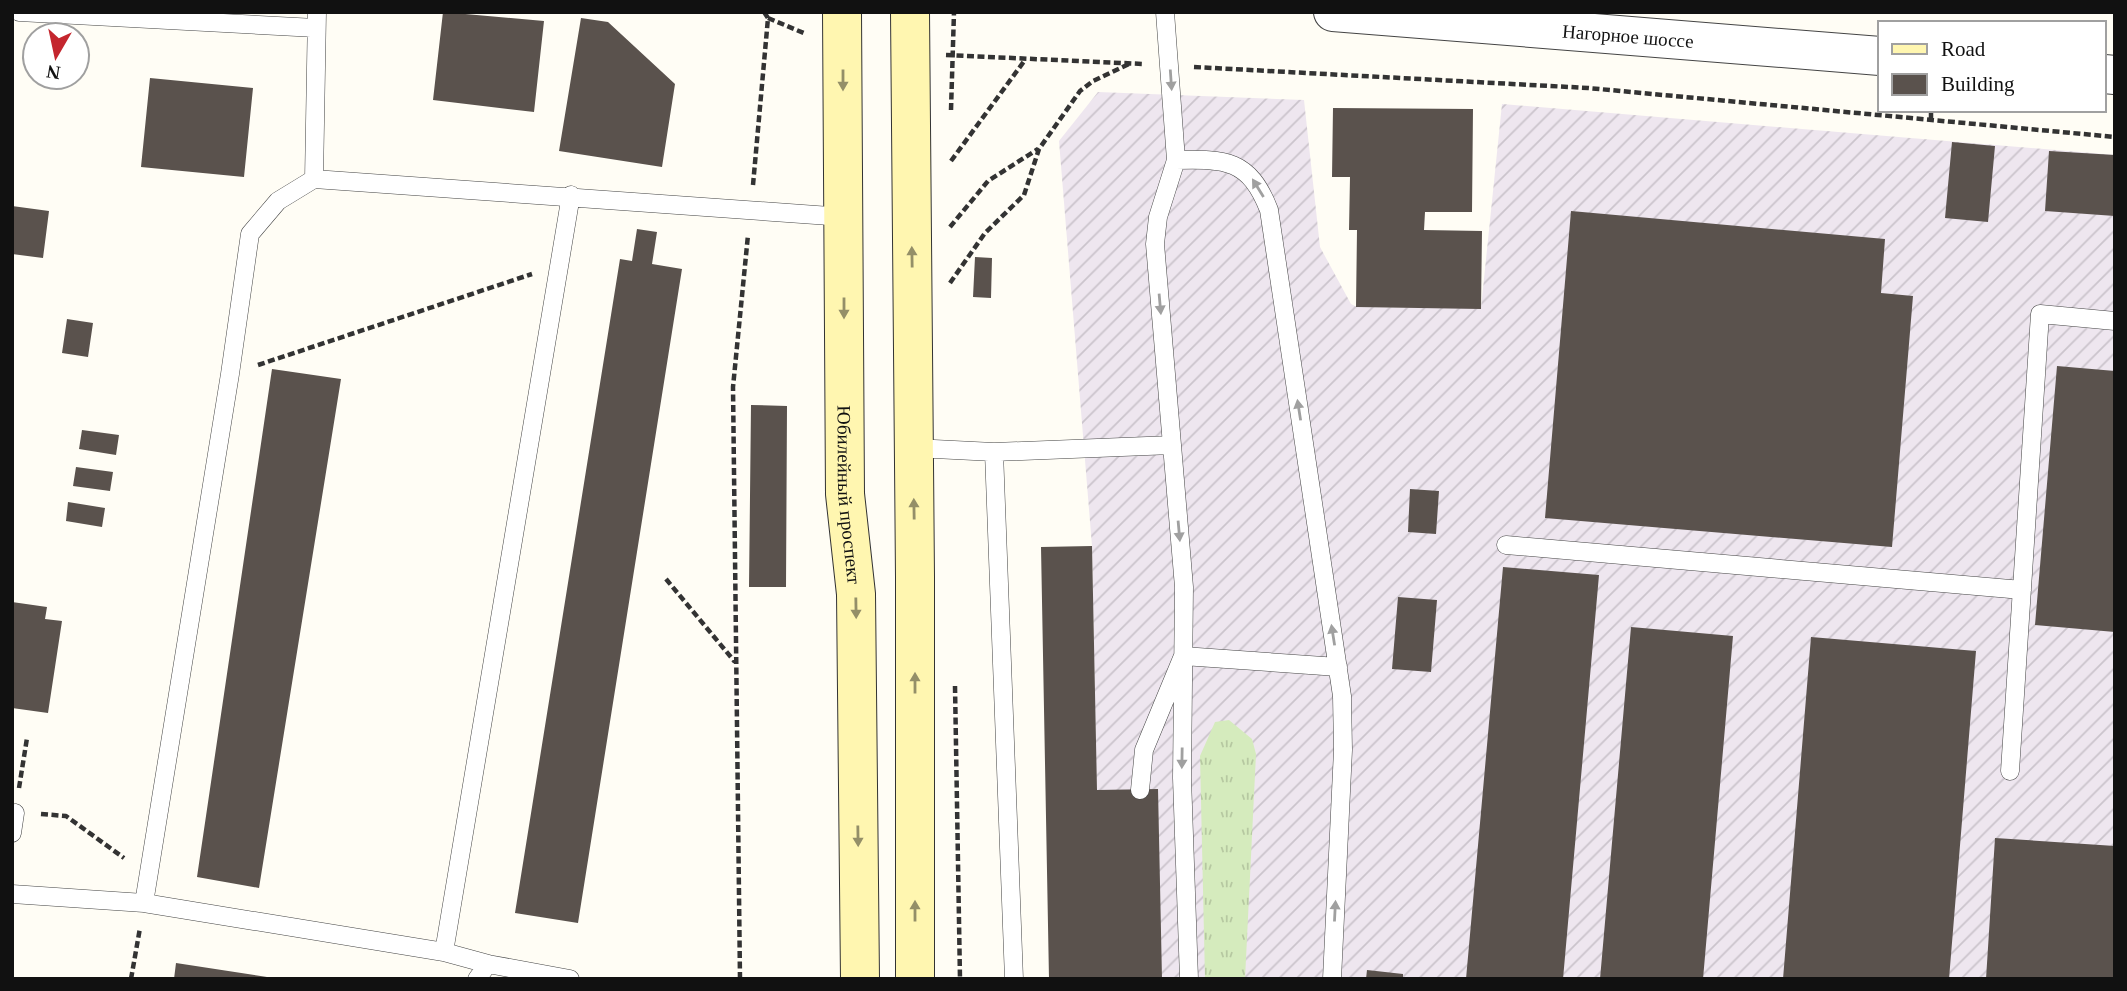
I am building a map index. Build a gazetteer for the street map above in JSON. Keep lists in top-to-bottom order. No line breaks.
{"streets":{"main road":["Юбилейный проспект"],"street":["Нагорное шоссе"]},"legend":["Road","Building"],"north":"bottom"}
